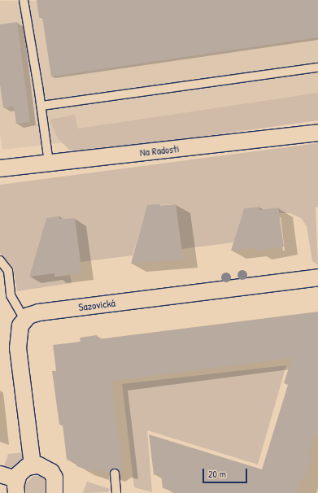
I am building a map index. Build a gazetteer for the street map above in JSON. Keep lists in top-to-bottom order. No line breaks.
{"streets":{"street":["Na Radosti","Sazovická"]},"scale_bar":"20 m"}
